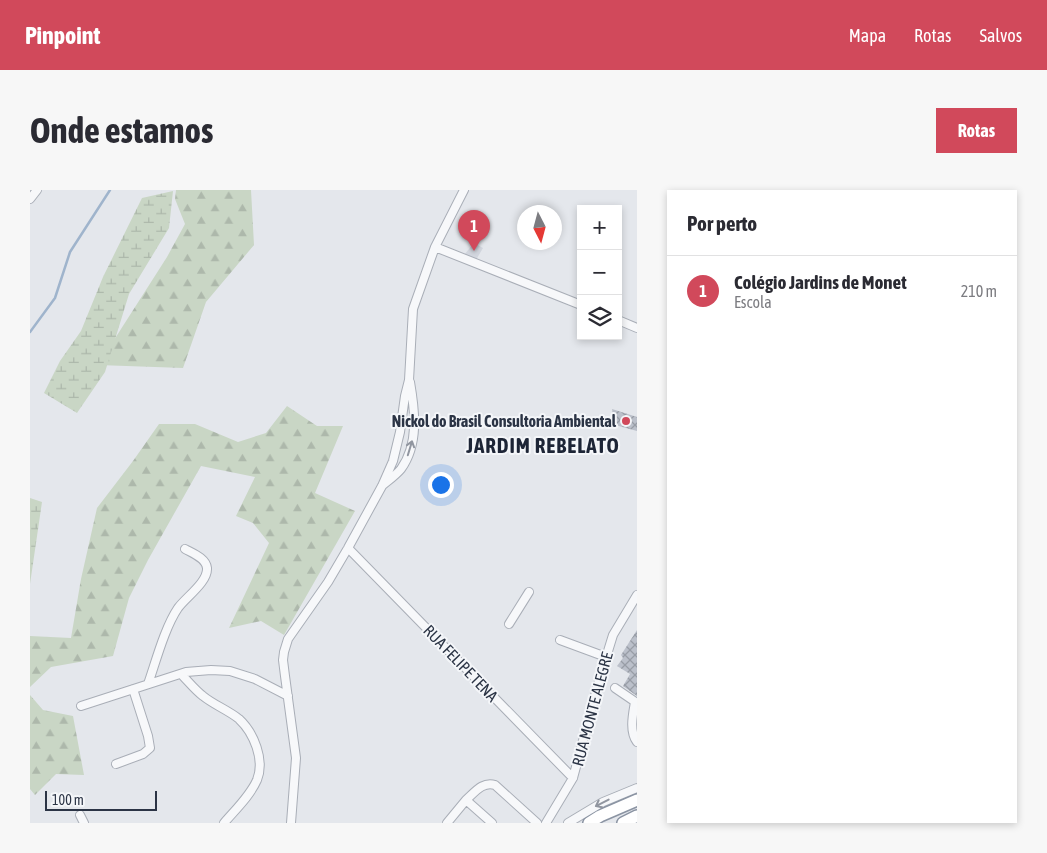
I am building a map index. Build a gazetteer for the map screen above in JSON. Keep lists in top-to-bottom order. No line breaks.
{"streets":{"street":["RUA FELIPE TENA","RUA MONTE ALEGRE"]},"crossings":[["RUA FELIPE TENA","RUA MONTE ALEGRE"]],"districts":["JARDIM REBELATO"],"places":["Nickol do Brasil Consultoria Ambiental"],"scale_bar":"100 m","north":"bottom","page":{"header":"Pinpoint","nav":["Mapa","Rotas","Salvos"],"buttons":"Rotas","title":"Onde estamos","heading":"Por perto","map_buttons":["+","−"],"pins":"1","list":[{"mark":"1","name":"Colégio Jardins de Monet","note":"Escola","value":"210 m"}],"scale":"100 m"}}
